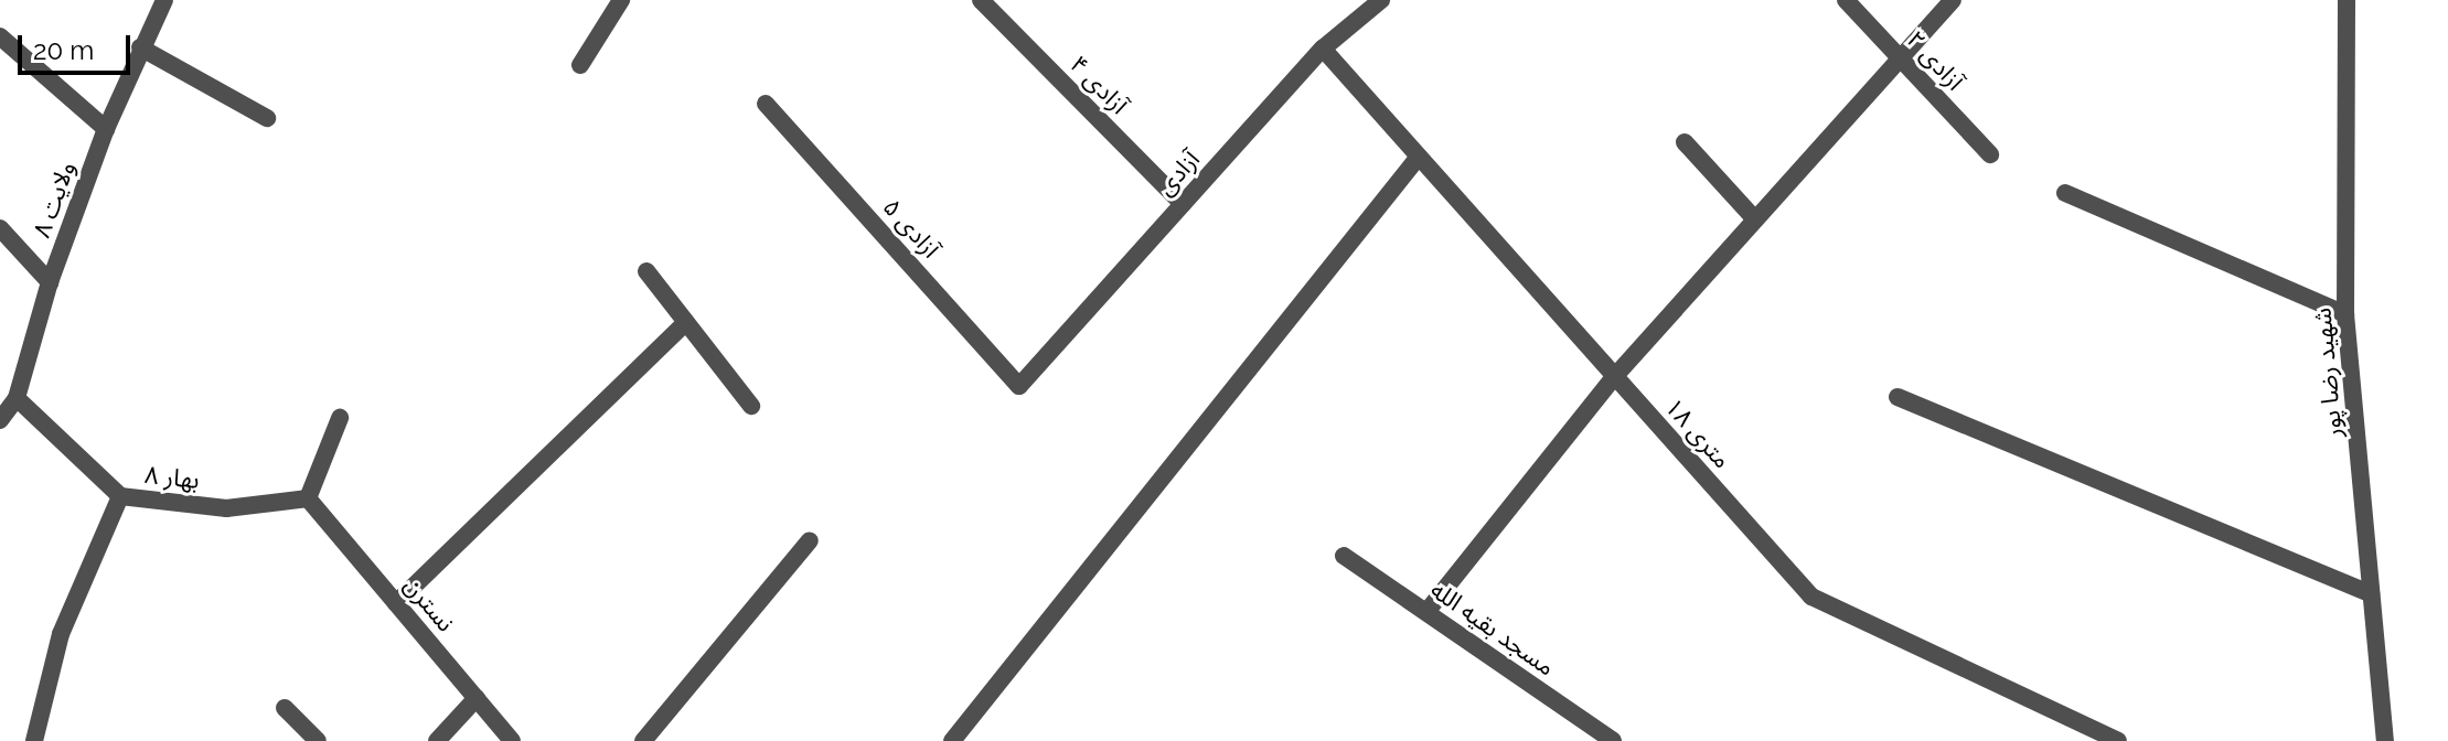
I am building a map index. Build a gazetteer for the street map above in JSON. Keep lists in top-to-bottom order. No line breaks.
{"streets":{"street":["آزادی ۲","آزادی ۴","آزادی","ولایت ۸","آزادی ۵","شهید رضا پور","۱۸ متری","بهار ۸","نسترن","مسجد بقیه الله"]},"crossings":[["آزادی ۴","آزادی"],["آزادی","آزادی ۵"],["آزادی","۱۸ متری"],["ولایت ۸","بهار ۸"],["بهار ۸","نسترن"]],"scale_bar":"20 m"}
